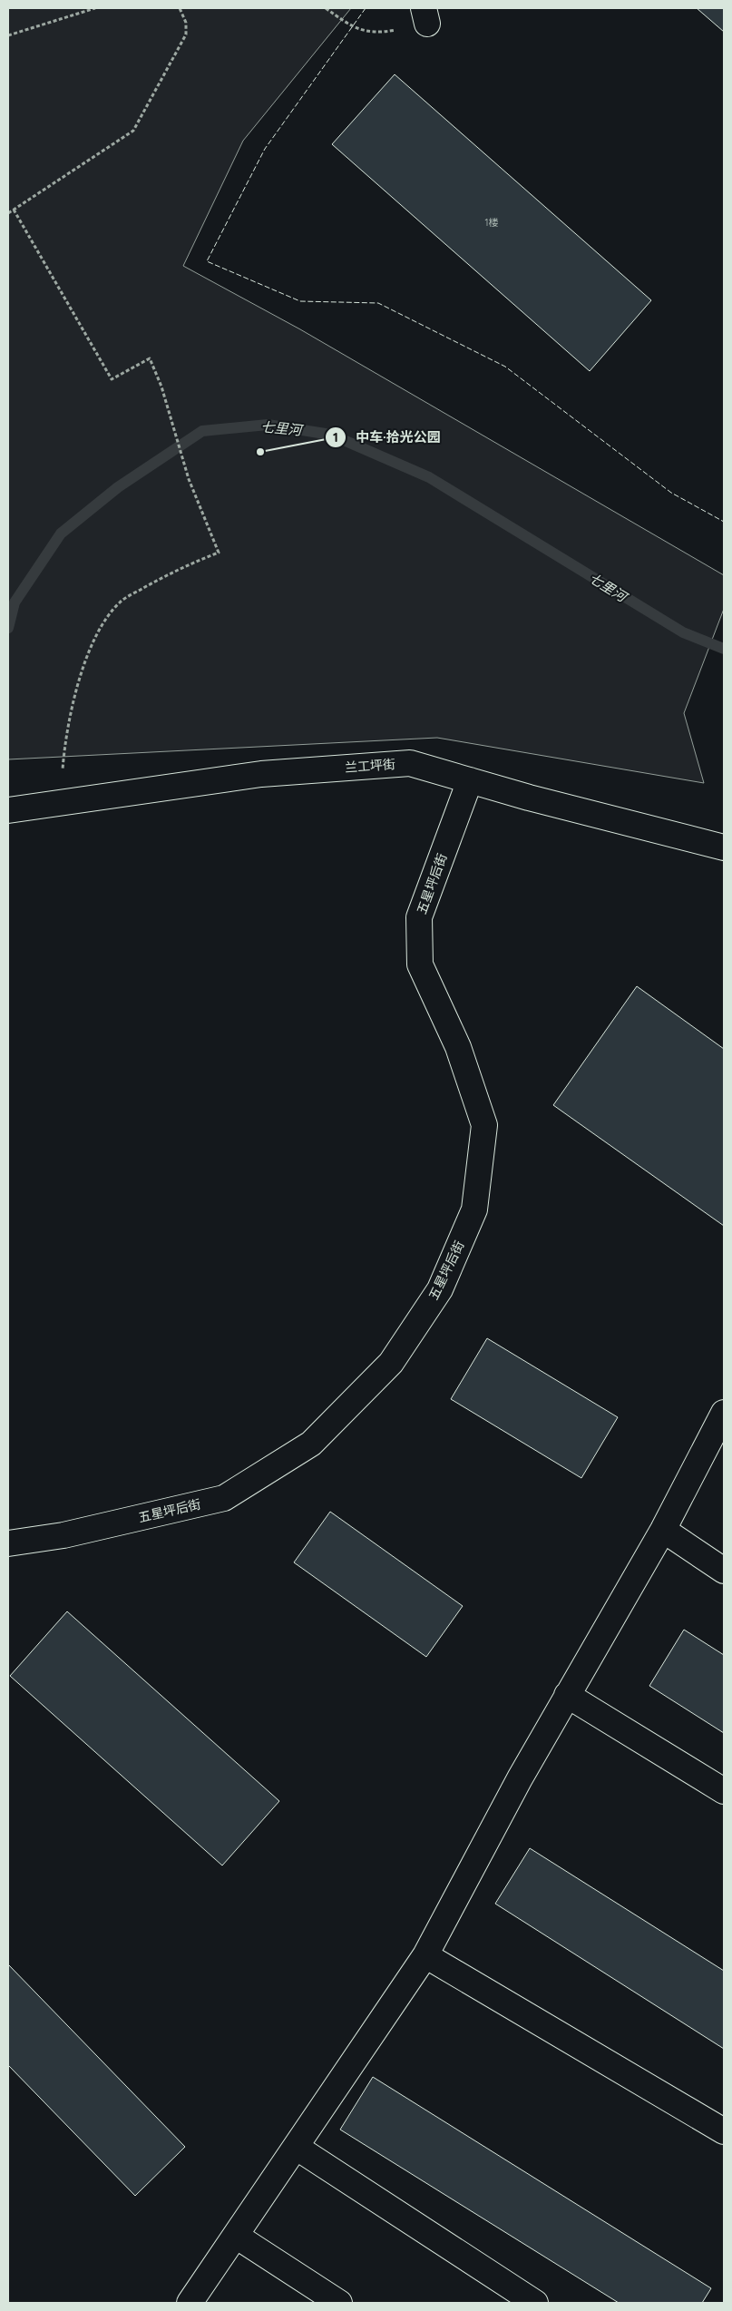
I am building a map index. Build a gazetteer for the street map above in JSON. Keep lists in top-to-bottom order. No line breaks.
{"streets":{"street":["兰工坪街","五星坪后街"]},"crossings":[["兰工坪街","五星坪后街"]],"water":["七里河"],"places":["中车·拾光公园"],"house_numbers":["1楼"]}
